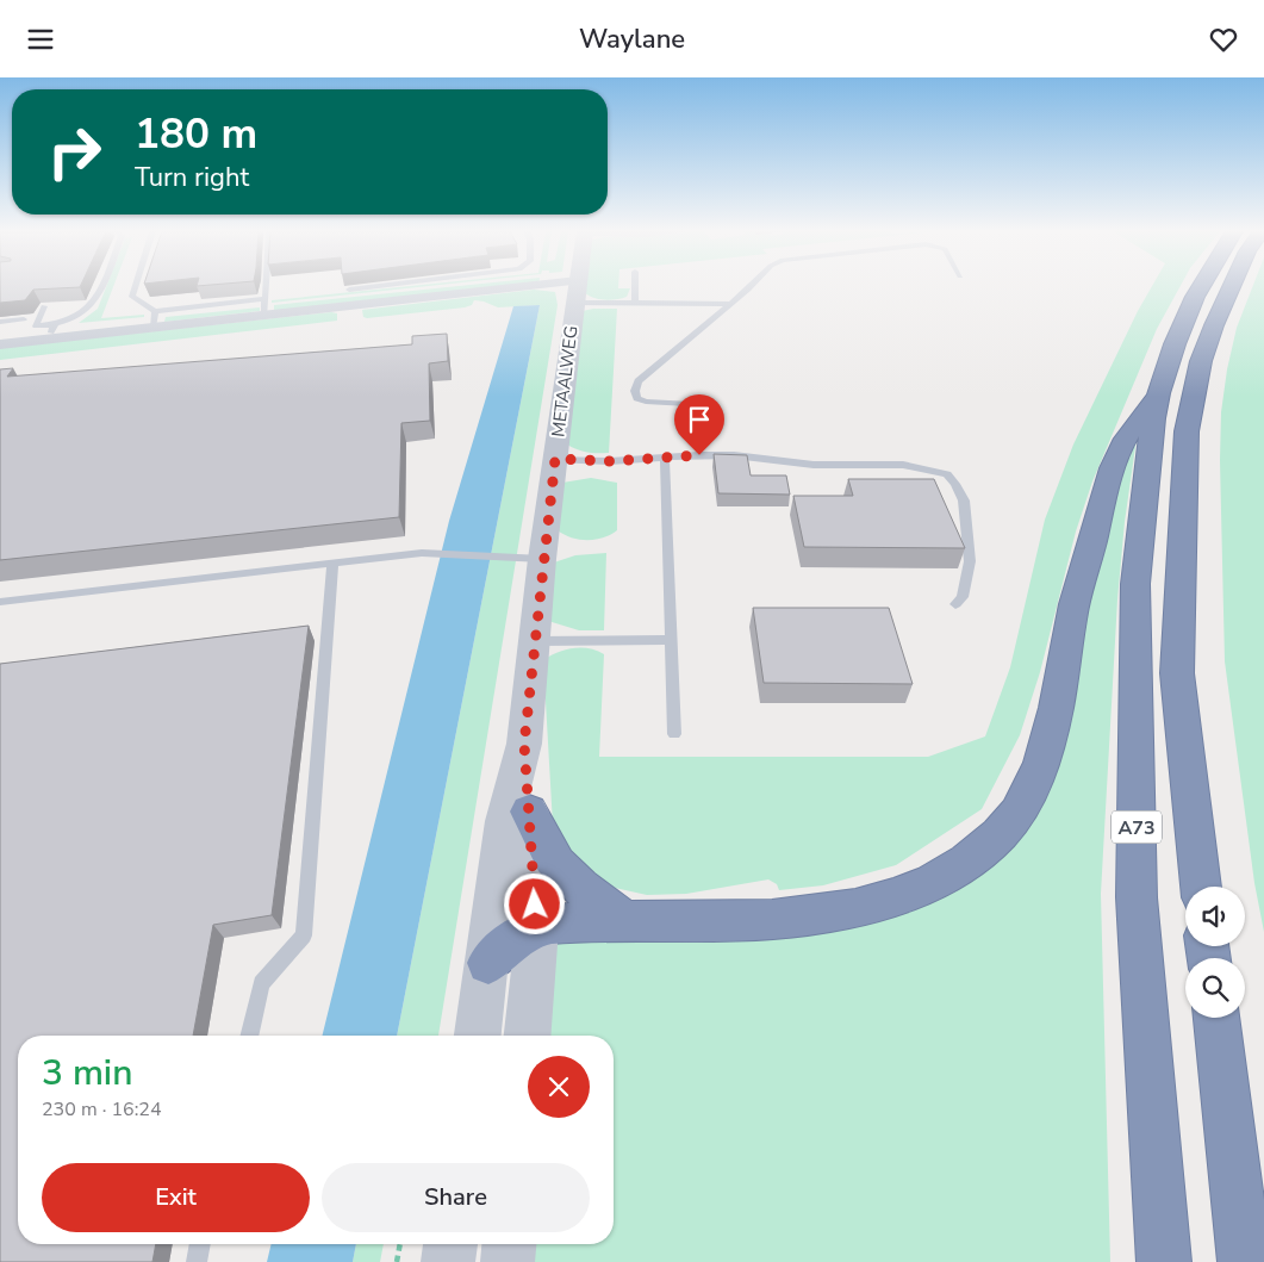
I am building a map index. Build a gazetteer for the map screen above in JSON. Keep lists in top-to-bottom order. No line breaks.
{"streets":{"highway":["A73"],"street":["METAALWEG"]},"crossings":[["METAALWEG","A73"]],"page":{"header":"Waylane","turn":["180 m","Turn right"],"heading":["3 min","230 m · 16:24"],"buttons":["Exit","Share"]}}
